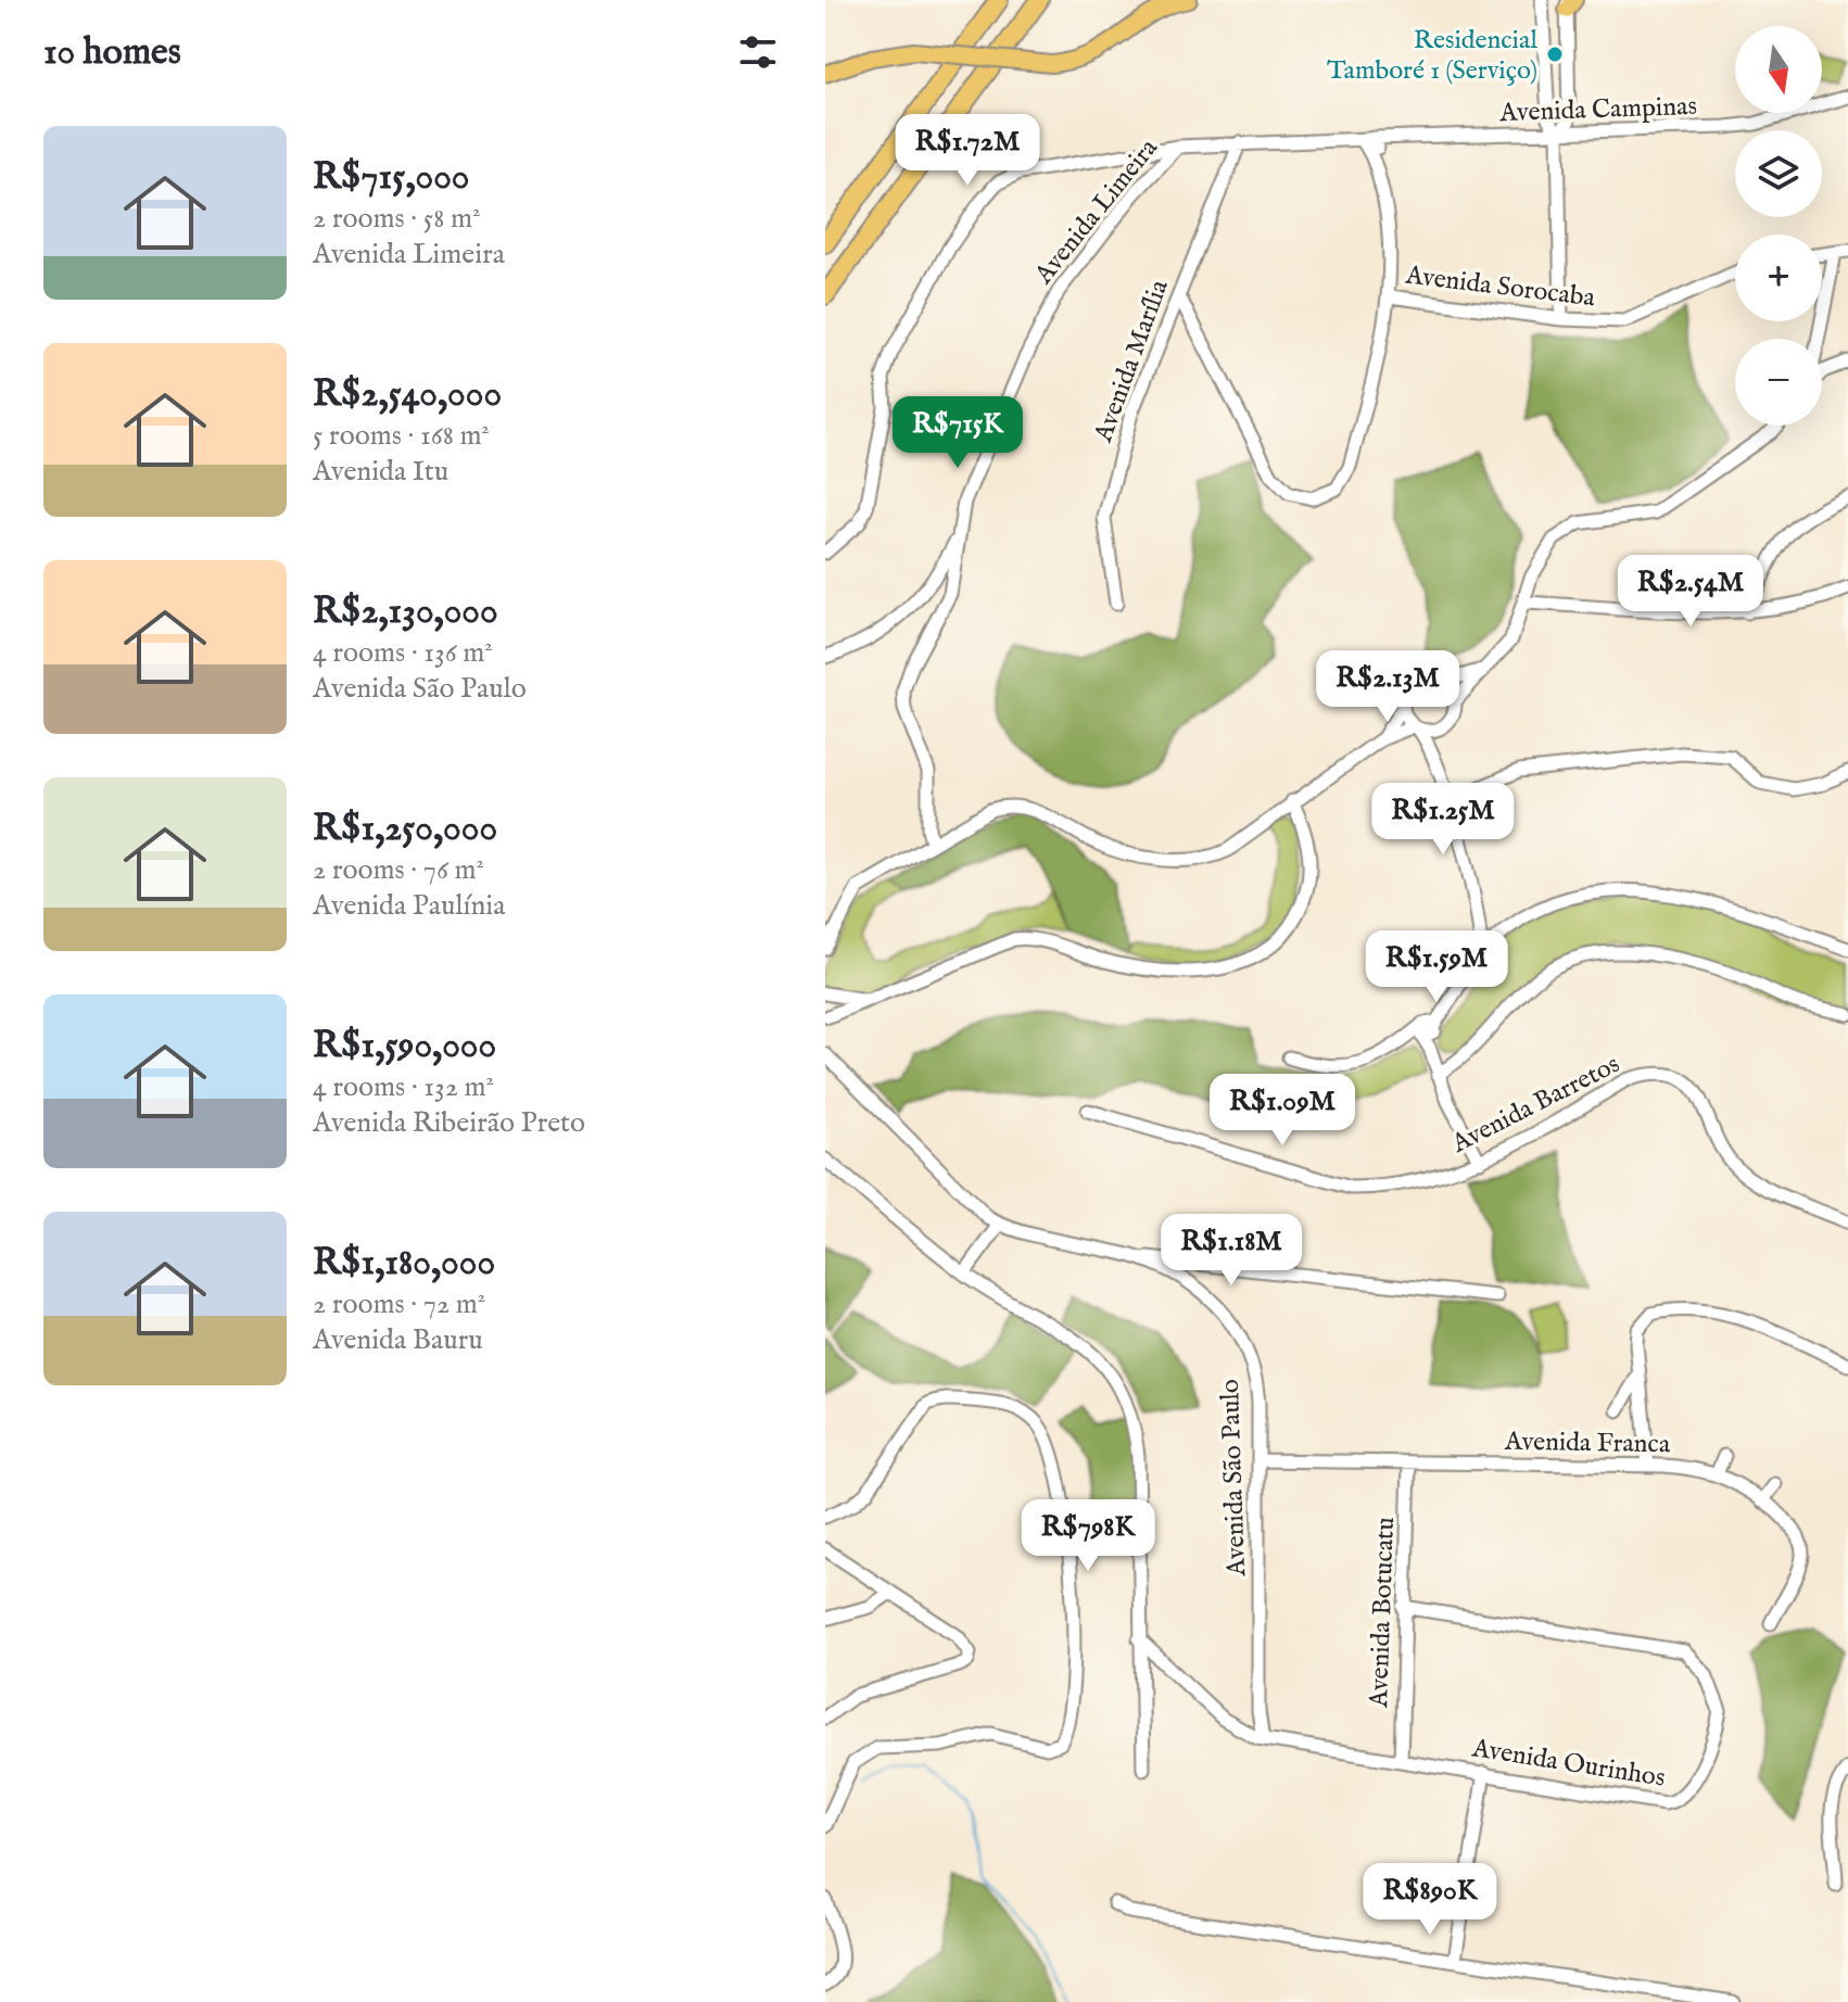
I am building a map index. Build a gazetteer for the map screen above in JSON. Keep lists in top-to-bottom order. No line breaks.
{"streets":{"street":["Avenida Campinas","Avenida Limeira","Avenida Sorocaba","Avenida Marília","Avenida Barretos","Avenida Franca","Avenida São Paulo","Avenida Botucatu","Avenida Ourinhos"]},"crossings":[["Avenida Franca","Avenida São Paulo"],["Avenida Franca","Avenida Botucatu"],["Avenida São Paulo","Avenida Ourinhos"],["Avenida Botucatu","Avenida Ourinhos"]],"places":["Residencial Tamboré 1 (Serviço)"],"north":"bottom","page":{"heading":"10 homes","map_buttons":["+","−"],"list":[{"name":"R$715,000","note":"2 rooms · 58 m² · Avenida Limeira"},{"name":"R$2,540,000","note":"5 rooms · 168 m² · Avenida Itu"},{"name":"R$2,130,000","note":"4 rooms · 136 m² · Avenida São Paulo"},{"name":"R$1,250,000","note":"2 rooms · 76 m² · Avenida Paulínia"},{"name":"R$1,590,000","note":"4 rooms · 132 m² · Avenida Ribeirão Preto"},{"name":"R$1,180,000","note":"2 rooms · 72 m² · Avenida Bauru"}],"price":["R$1.72M","R$715K","R$2.54M","R$2.13M","R$1.25M","R$1.59M","R$1.09M","R$1.18M","R$798K","R$890K"]}}
